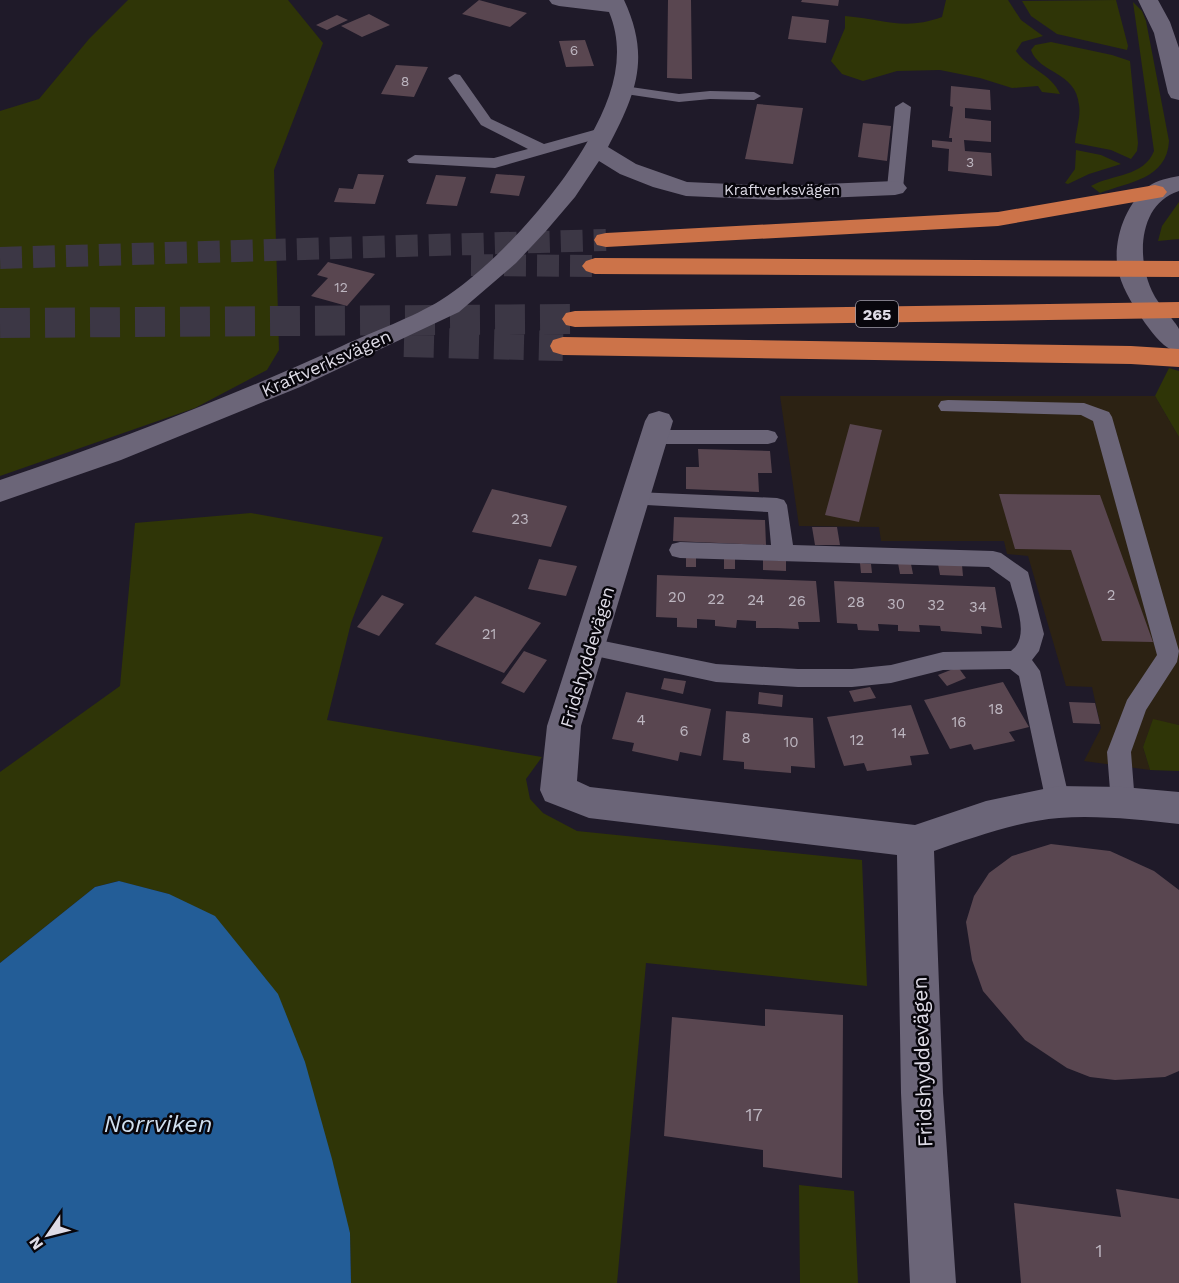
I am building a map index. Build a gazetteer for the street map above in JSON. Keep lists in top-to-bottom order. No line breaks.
{"streets":{"highway":["265"],"street":["Kraftverksvägen","Fridshyddevägen"]},"water":["Norrviken"],"house_numbers":["6","8","3","12","23","2","20","22","24","26","28","30","32","34","21","18","4","16","6","14","8","12","10","17","1"],"north":"bottom left"}
